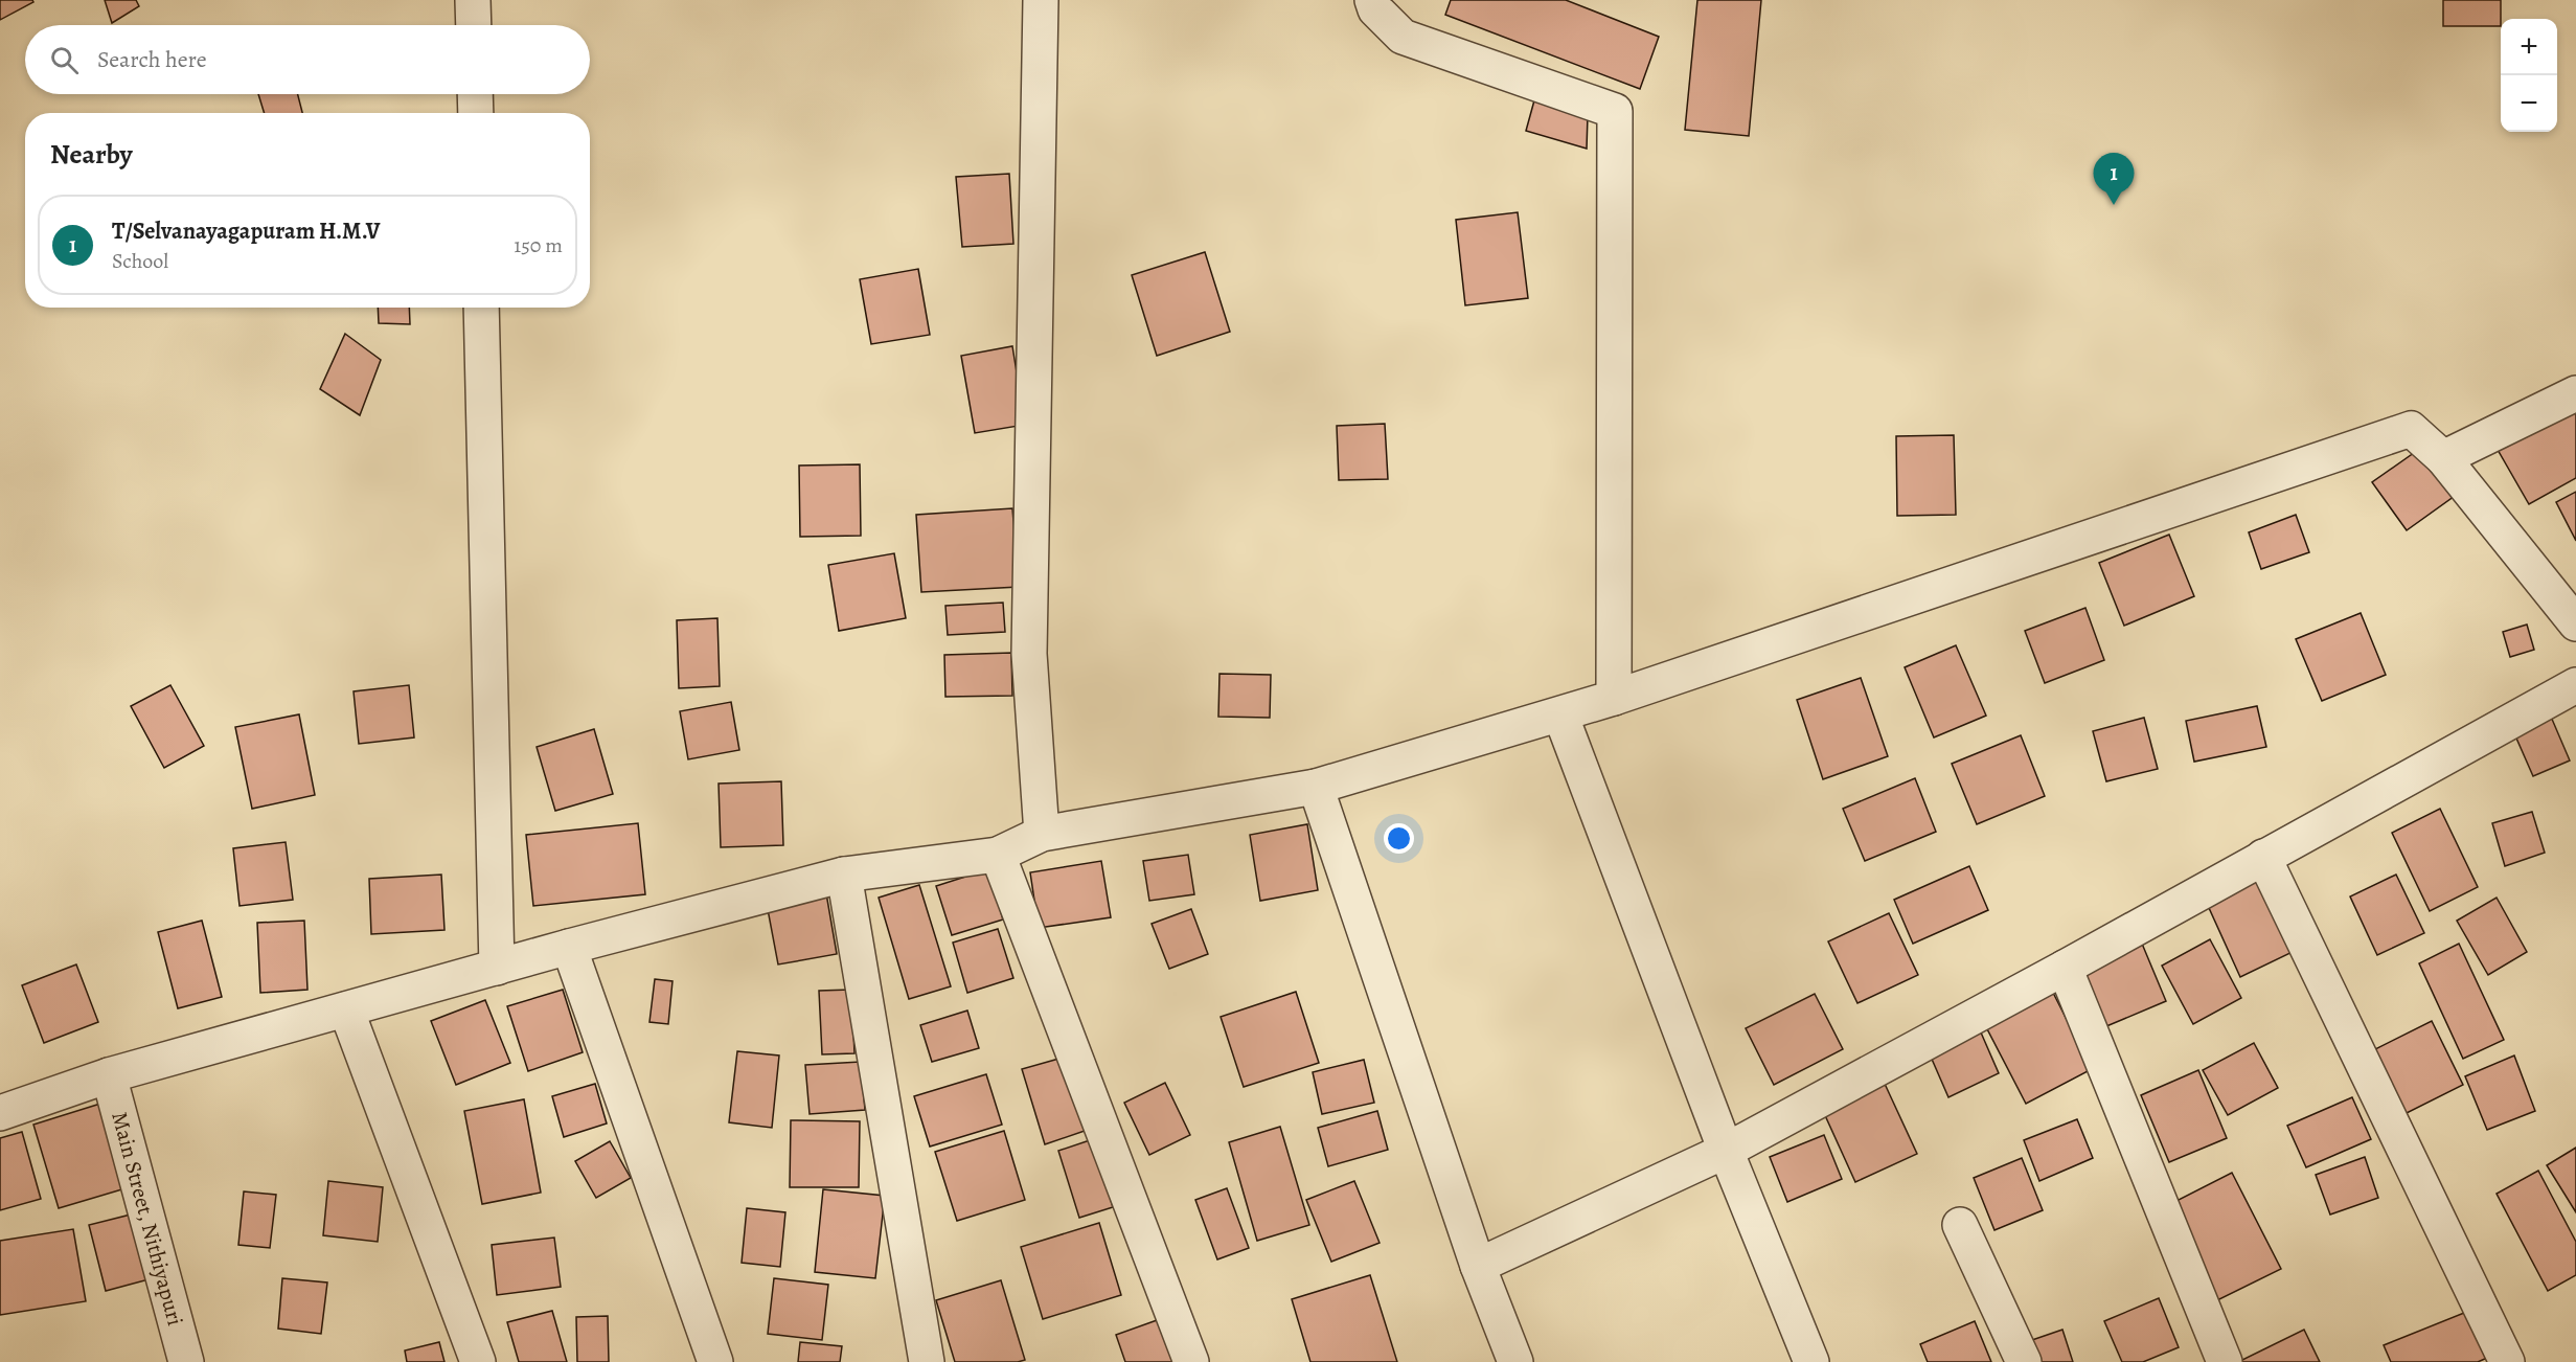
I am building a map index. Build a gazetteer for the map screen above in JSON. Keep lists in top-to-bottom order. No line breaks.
{"streets":{"street":["Main Street, Nithiyapuri"]},"page":{"map_buttons":["+","−"],"search":"Search here","heading":"Nearby","pins":"1","list":[{"mark":"1","name":"T/Selvanayagapuram H.M.V","note":"School","value":"150 m"}]}}
